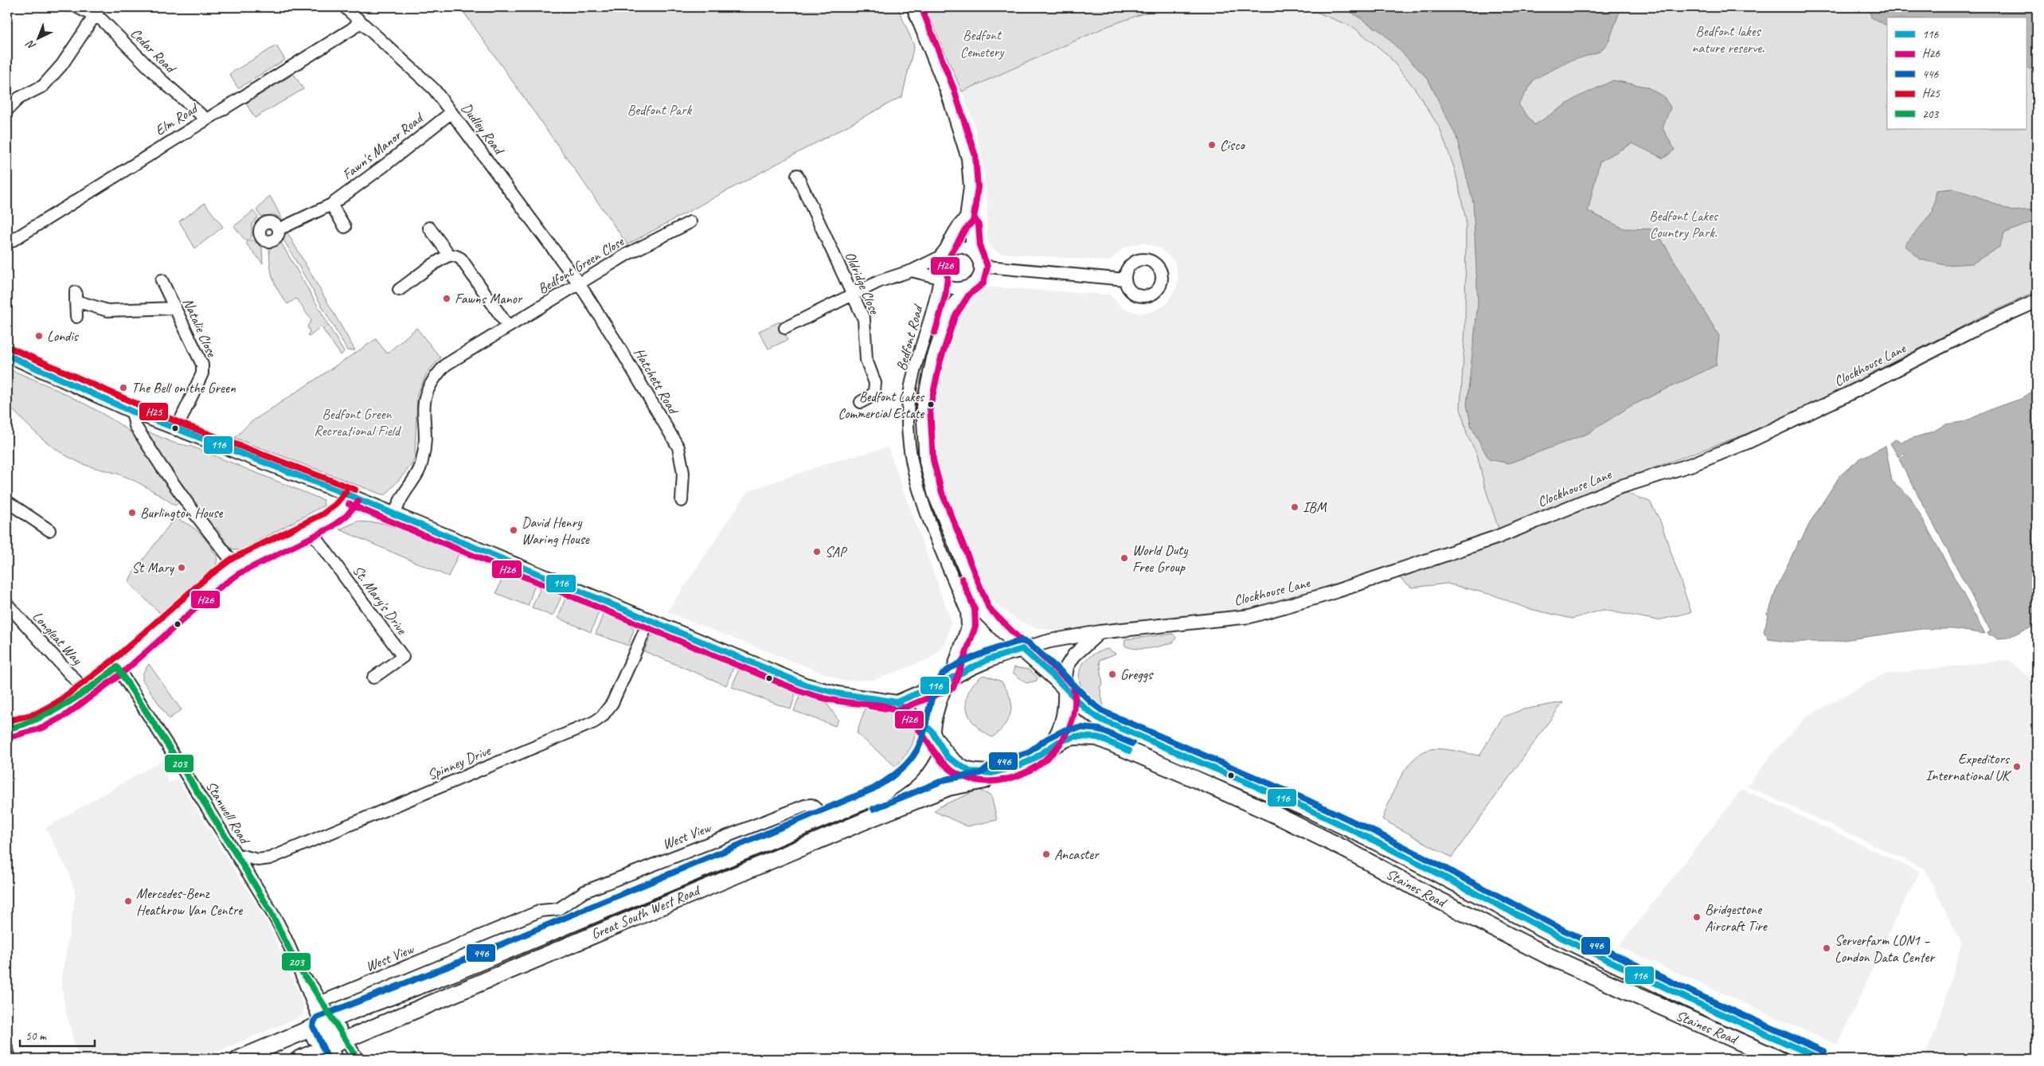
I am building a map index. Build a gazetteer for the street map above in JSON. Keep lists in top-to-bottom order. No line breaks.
{"streets":{"highway":["Staines Road","Great South West Road"],"main road":["Clockhouse Lane"],"street":["Cedar Road","Elm Road","Dudley Road","Fawn's Manor Road","Bedfont Green Close","Oldridge Close","Natalie Close","Bedfont Road","Hatchett Road","St. Mary's Drive","Longleat Way","Spinney Drive","Stanwell Road","West View"]},"crossings":[["Cedar Road","Elm Road"],["Elm Road","Dudley Road"],["Dudley Road","Fawn's Manor Road"],["Dudley Road","Bedfont Green Close"],["Dudley Road","Hatchett Road"],["Bedfont Green Close","Hatchett Road"],["Bedfont Road","Clockhouse Lane"],["Bedfont Road","Staines Road"],["Bedfont Road","Great South West Road"],["Clockhouse Lane","Staines Road"],["Clockhouse Lane","Great South West Road"],["Spinney Drive","Stanwell Road"],["Stanwell Road","West View"],["Stanwell Road","Great South West Road"],["West View","Great South West Road"],["Staines Road","Great South West Road"]],"parks":["Bedfont lakes nature reserve.","Bedfont Cemetery","Bedfont Park","Bedfont Lakes Country Park.","Bedfont Green Recreational Field"],"places":["Cisco","Fawns Manor","Londis","The Bell on the Green","Bedfont Lakes Commercial Estate","IBM","Burlington House","David Henry Waring House","SAP","World Duty Free Group","St Mary","Greggs","Expeditors International UK","Ancaster","Mercedes-Benz Heathrow Van Centre","Bridgestone Aircraft Tire","Serverfarm LON1 – London Data Center"],"lines":["transit line H26","transit line H25","transit line 116","transit line 446","transit line 203"],"legend":["116","H26","446","H25","203"],"scale_bar":"50 m","north":"bottom left"}
